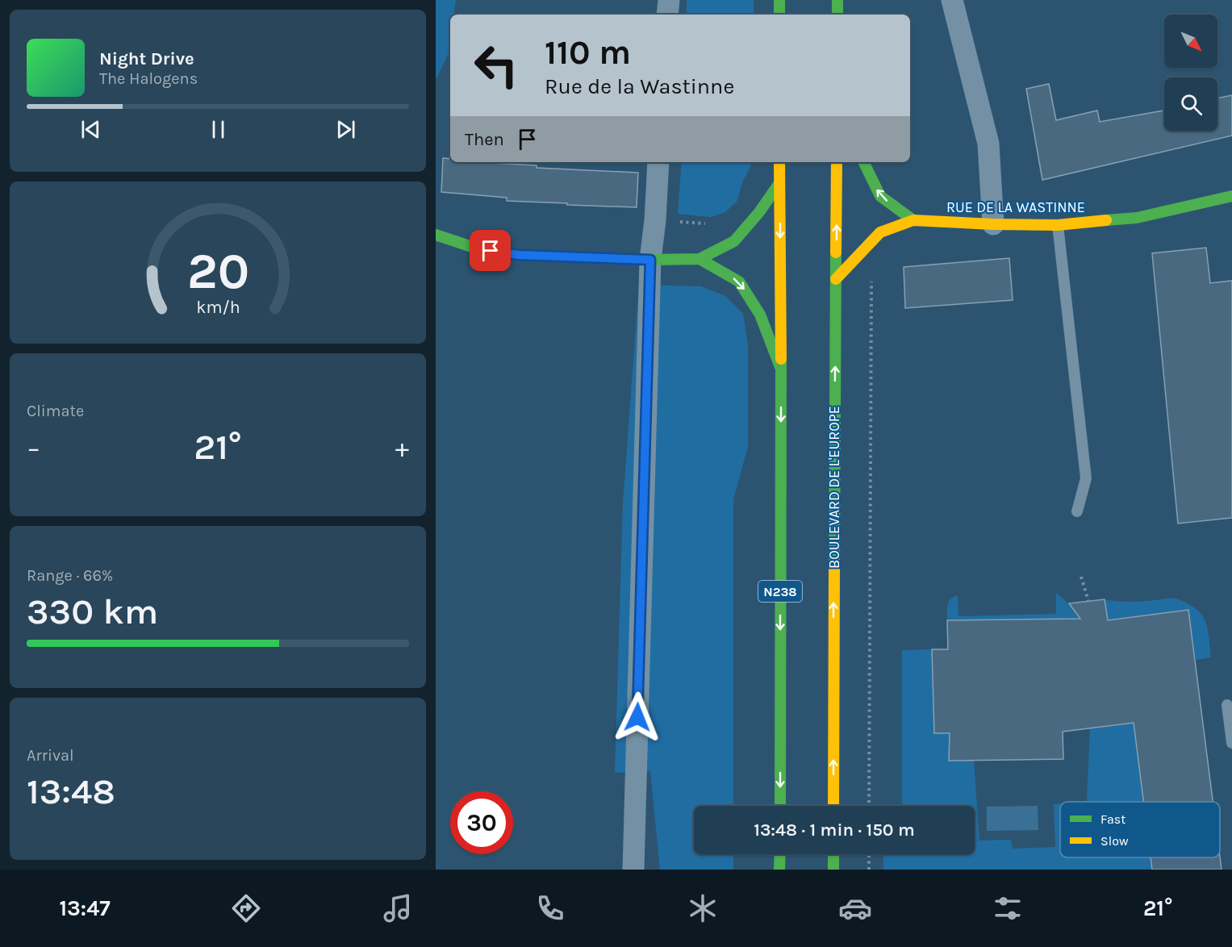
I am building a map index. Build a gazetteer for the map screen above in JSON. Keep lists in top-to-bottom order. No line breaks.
{"streets":{"main road":["RUE DE LA WASTINNE","BOULEVARD DE L'EUROPE","N238"]},"crossings":[["RUE DE LA WASTINNE","BOULEVARD DE L'EUROPE"]],"legend":["Fast","Slow"],"north":"bottom right","page":{"turn":["110 m","Rue de la Wastinne"],"song":["Night Drive","The Halogens"],"then":"Then","tile":["Climate",["Range · 66%","330 km"],["Arrival","13:48"]],"heat":["−","21°","+"],"limit":"30","trip":"13:48 · 1 min · 150 m","tabs":["13:47","21°"],"gauge":["20","km/h"]}}
